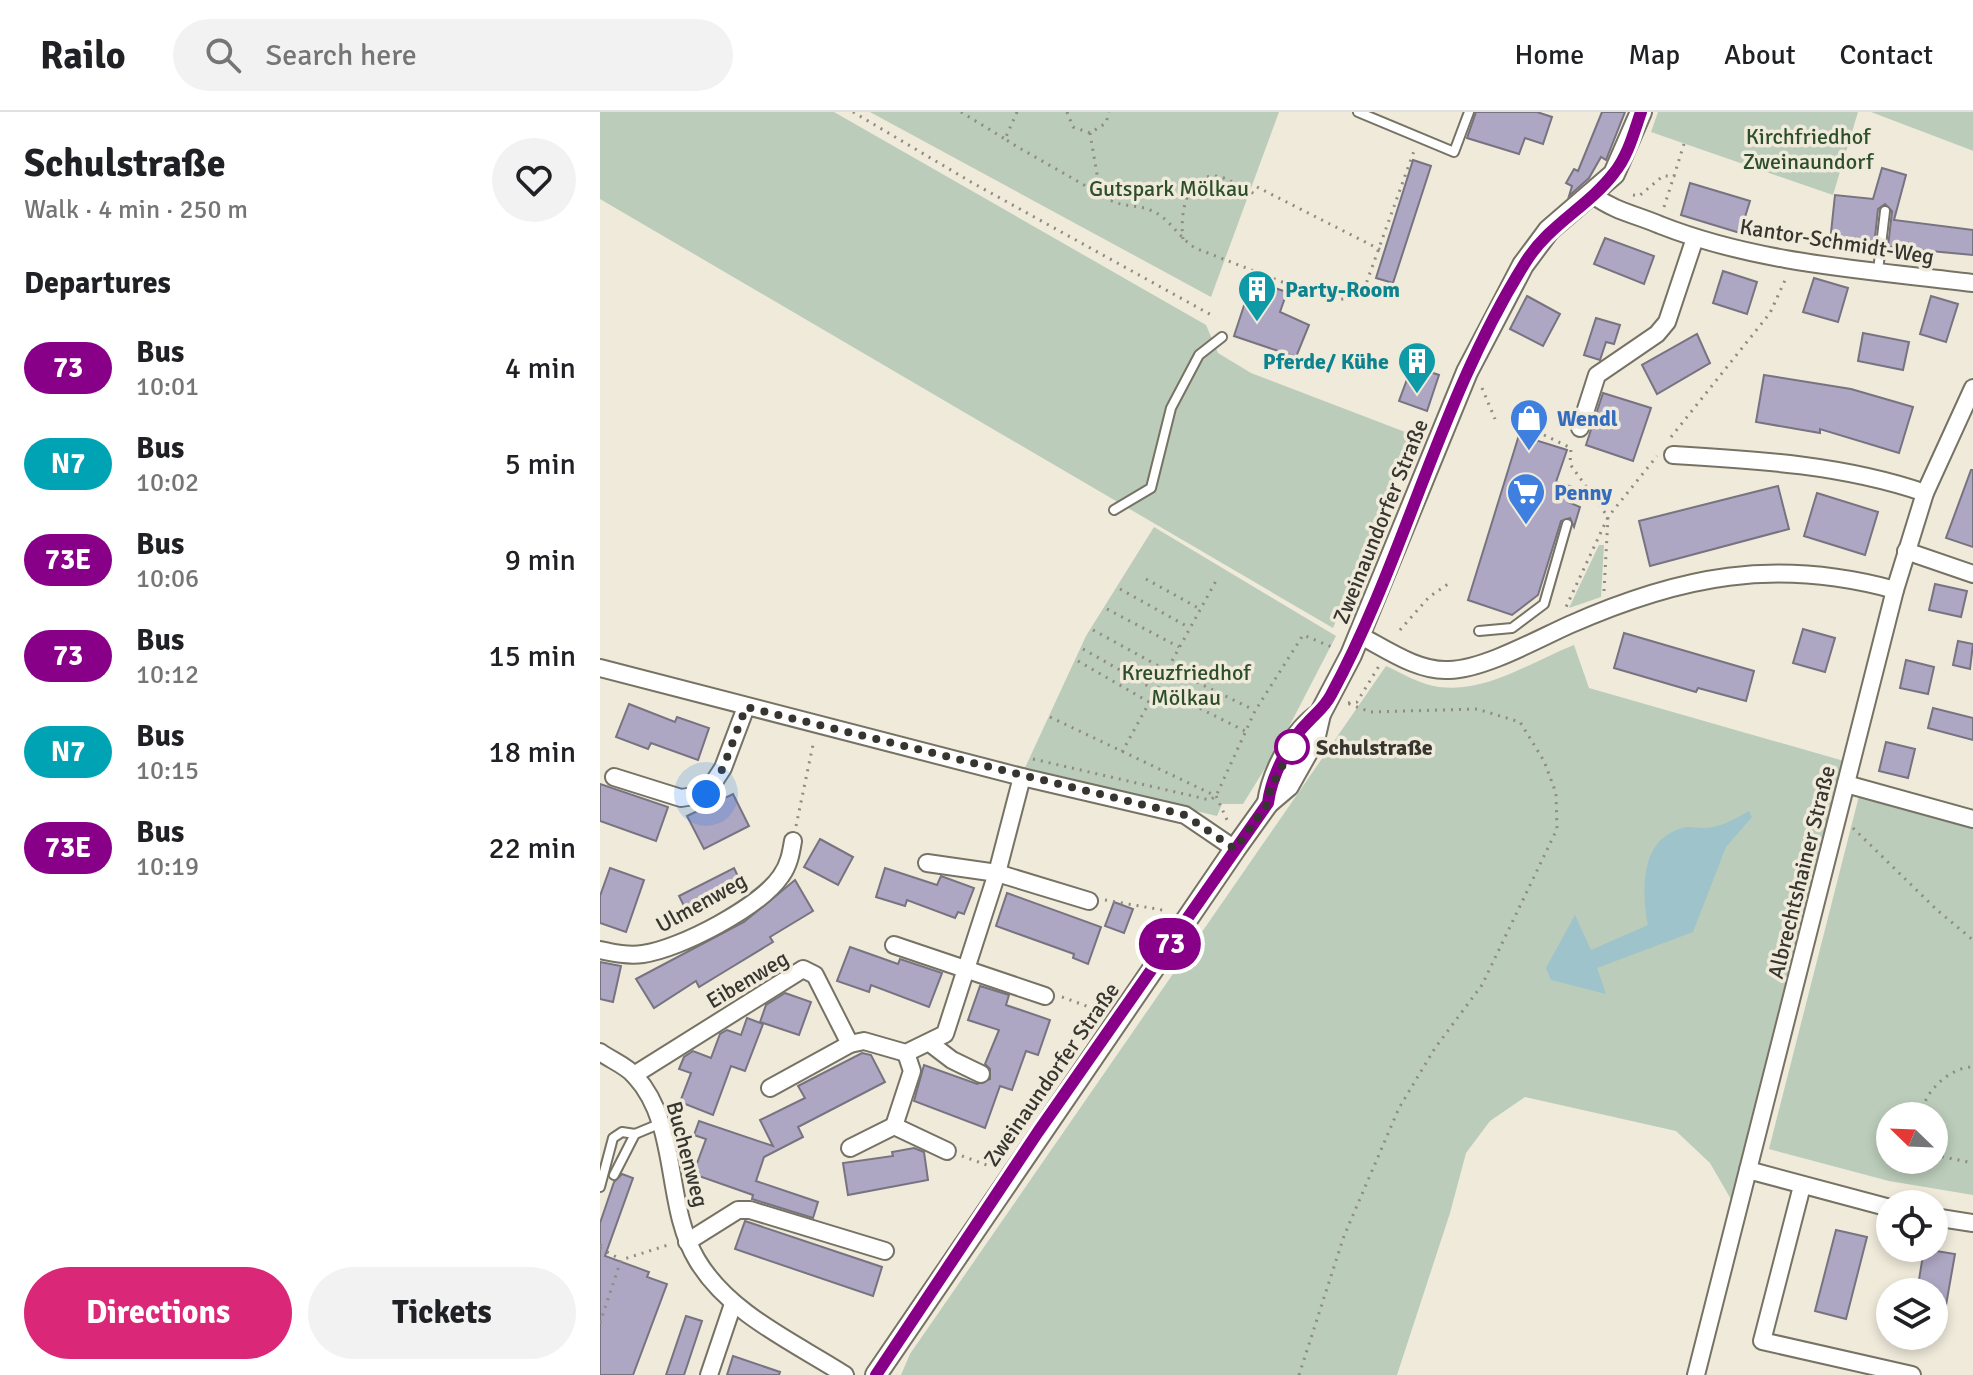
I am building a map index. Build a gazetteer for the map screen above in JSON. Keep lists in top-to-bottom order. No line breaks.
{"streets":{"street":["Kantor-Schmidt-Weg","Zweinaundorfer Straße","Albrechtshainer Straße","Ulmenweg","Eibenweg","Buchenweg"]},"crossings":[["Kantor-Schmidt-Weg","Zweinaundorfer Straße"],["Eibenweg","Buchenweg"]],"parks":["Kirchfriedhof Zweinaundorf","Gutspark Mölkau","Kreuzfriedhof Mölkau"],"places":{"building":["Party-Room","Pferde/ Kühe"],"shop":["Wendl"],"supermarket":["Penny"],"other":["Schulstraße"]},"lines":["bus line 73"],"north":"top left","page":{"header":"Railo","search":"Search here","nav":["Home","Map","About","Contact"],"heading":[["Schulstraße","Walk · 4 min · 250 m"],"Departures"],"on_map":"73","list":[{"mark":"73","name":"Bus","note":"10:01","value":"4 min"},{"mark":"N7","name":"Bus","note":"10:02","value":"5 min"},{"mark":"73E","name":"Bus","note":"10:06","value":"9 min"},{"mark":"73","name":"Bus","note":"10:12","value":"15 min"},{"mark":"N7","name":"Bus","note":"10:15","value":"18 min"},{"mark":"73E","name":"Bus","note":"10:19","value":"22 min"}],"buttons":["Directions","Tickets"]}}
